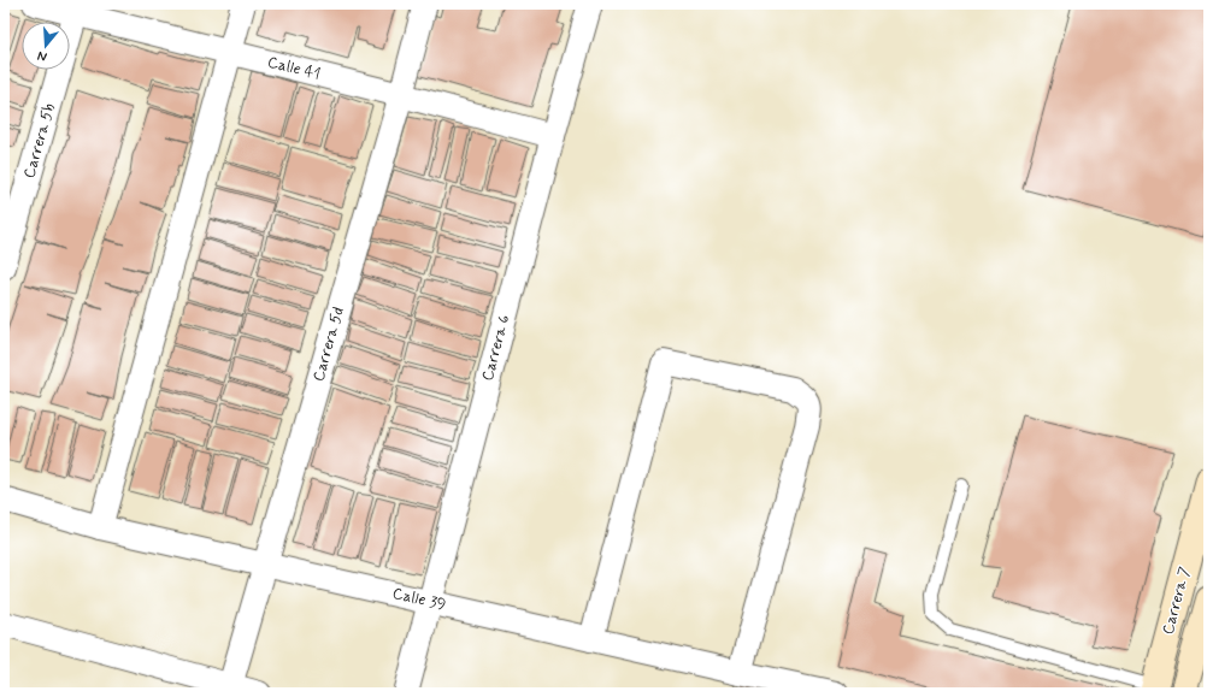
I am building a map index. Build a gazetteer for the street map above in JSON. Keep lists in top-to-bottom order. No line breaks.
{"streets":{"main road":["Carrera 7"],"street":["Calle 41","Carrera 5b","Carrera 5d","Carrera 6","Calle 39"]},"crossings":[["Calle 41","Carrera 5b"],["Calle 41","Carrera 5d"],["Calle 41","Carrera 6"],["Carrera 5d","Calle 39"],["Carrera 6","Calle 39"]],"north":"bottom"}
